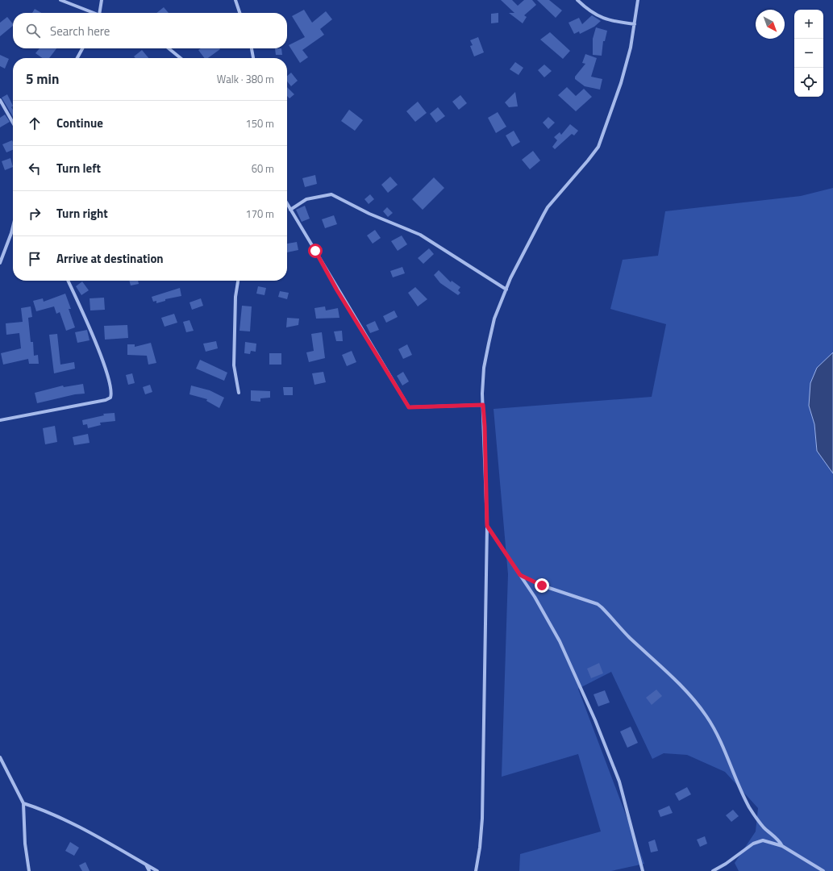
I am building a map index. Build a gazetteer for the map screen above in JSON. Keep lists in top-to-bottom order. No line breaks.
{"north":"bottom right","page":{"map_buttons":["+","−"],"search":"Search here","heading":["5 min","Walk · 380 m"],"list":[["Continue","150 m"],["Turn left","60 m"],["Turn right","170 m"],"Arrive at destination"]}}
